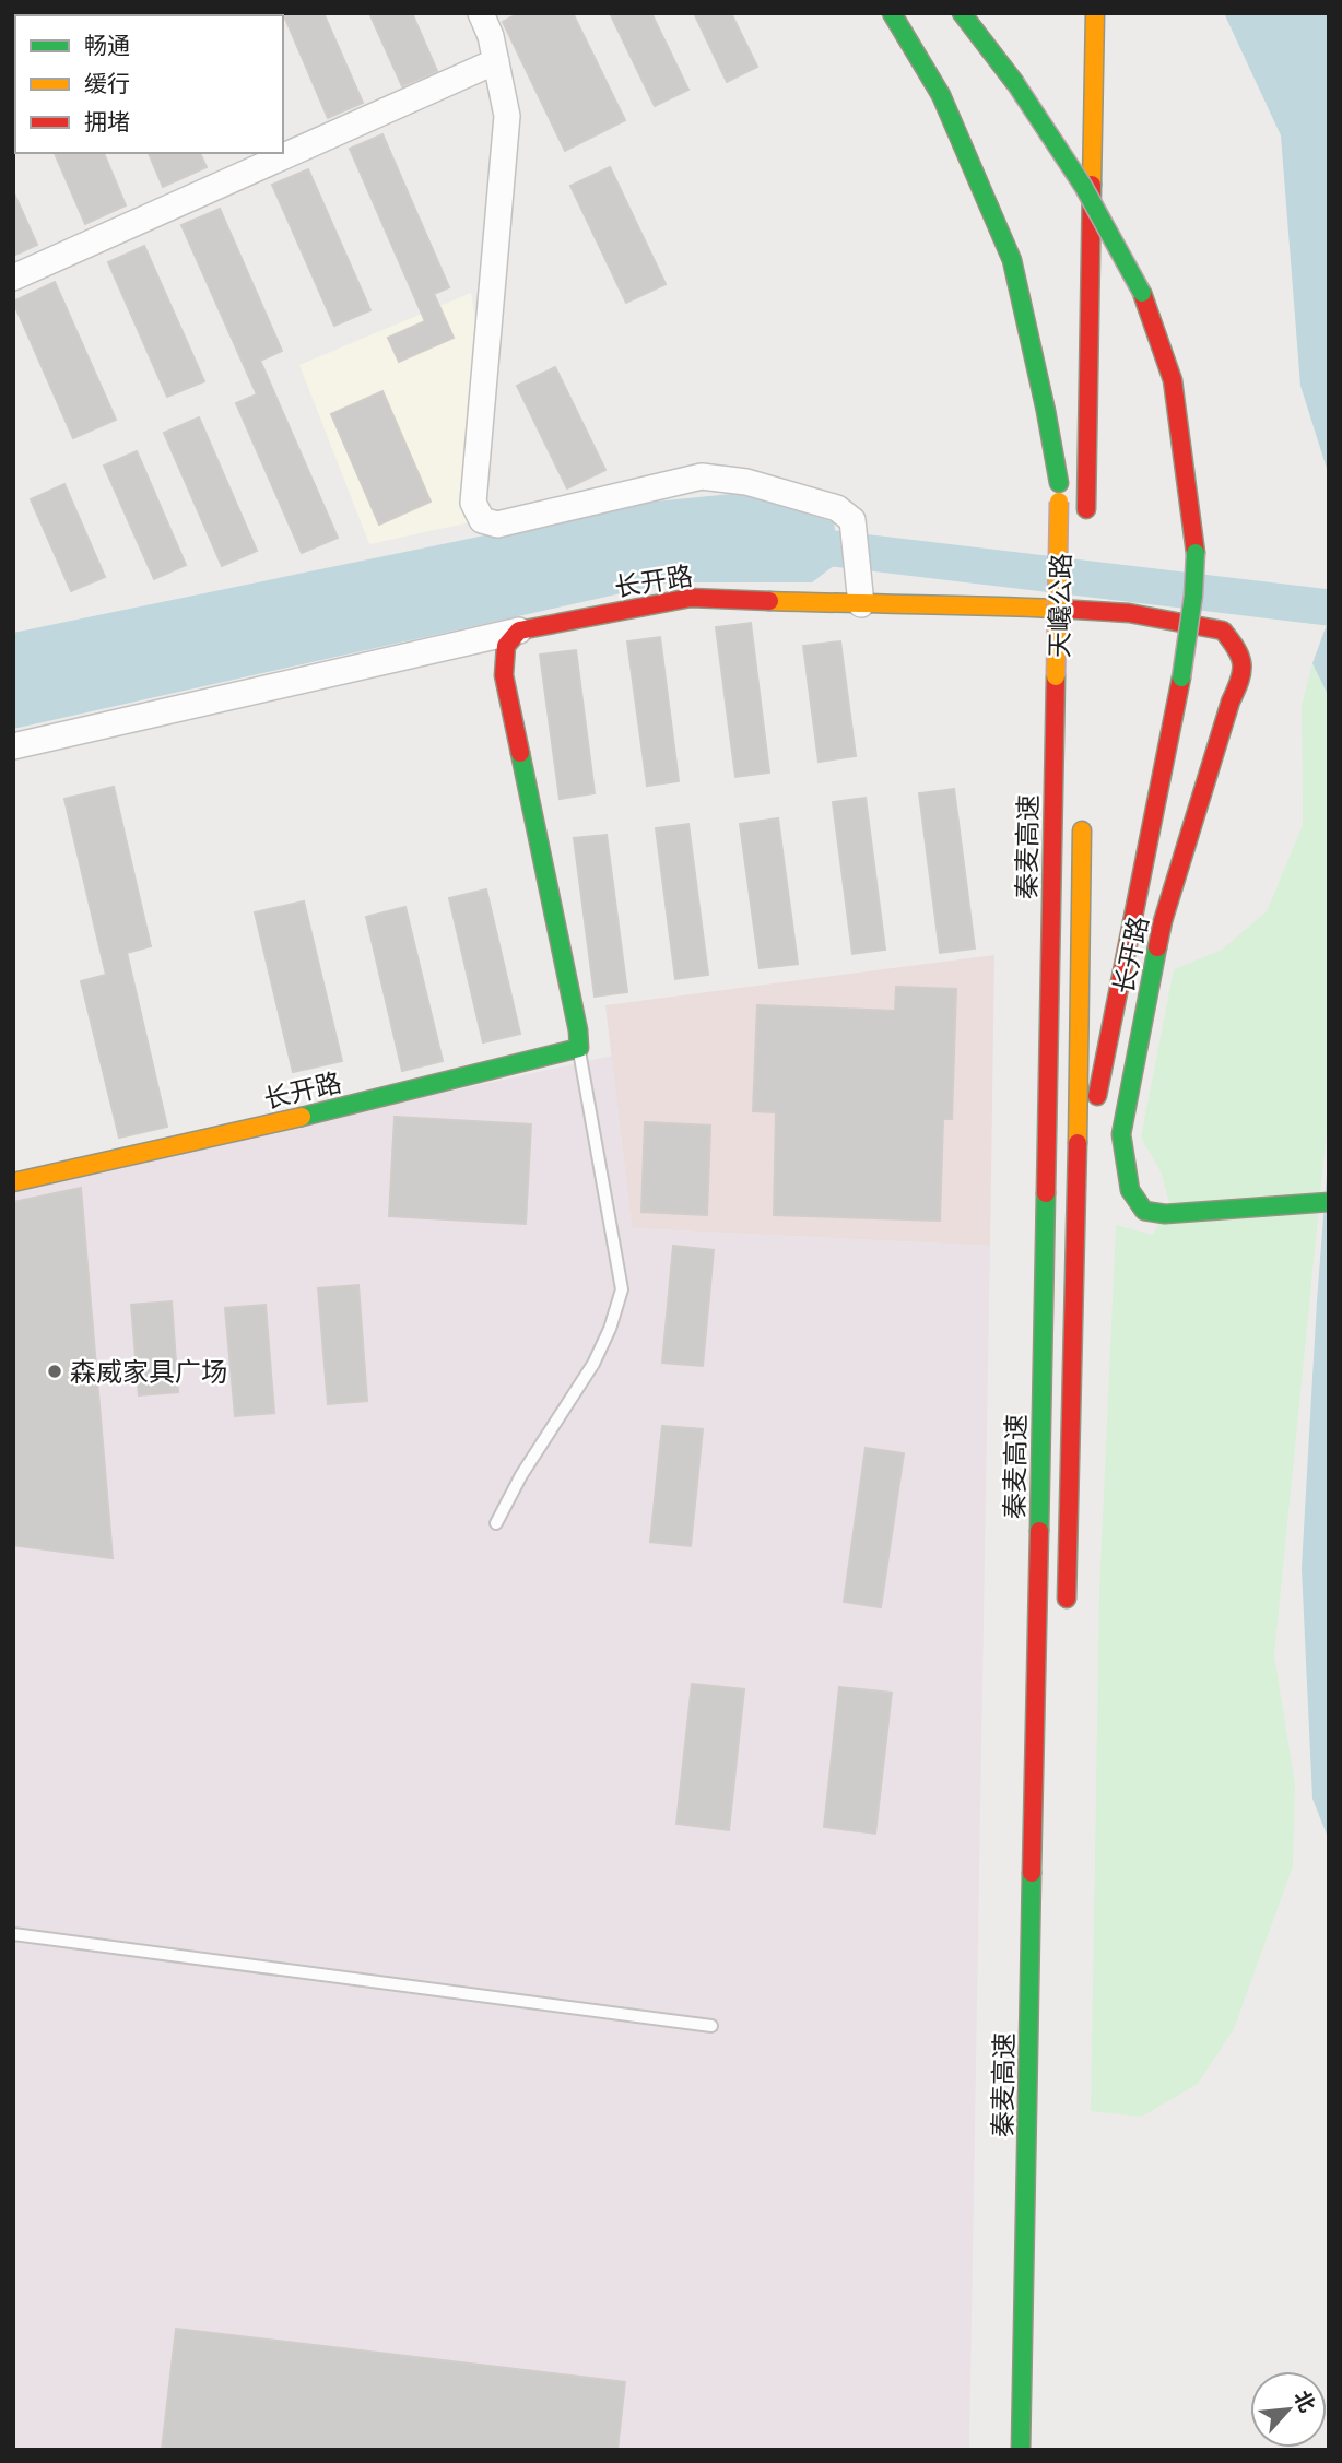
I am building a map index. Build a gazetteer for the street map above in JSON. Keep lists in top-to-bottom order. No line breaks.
{"streets":{"main road":["长开路","天巉公路","秦麦高速"]},"places":["森威家具广场"],"legend":["畅通","缓行","拥堵"],"north":"top right"}
